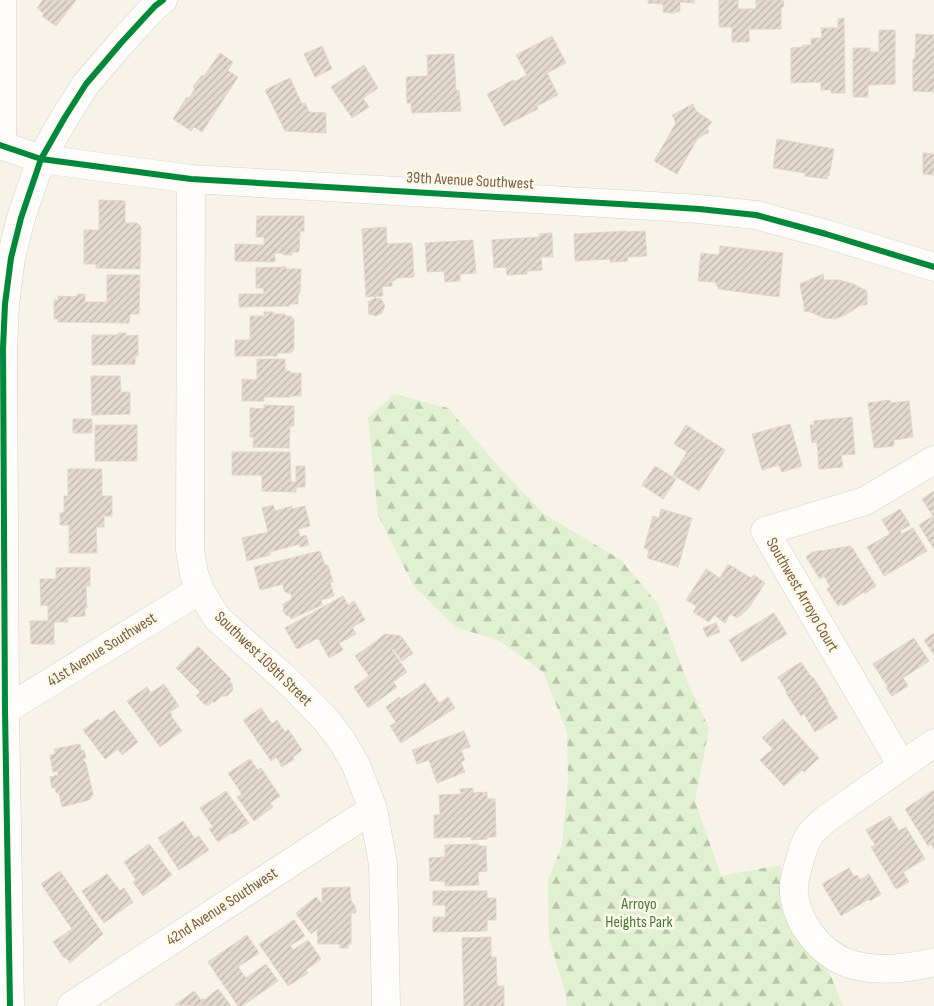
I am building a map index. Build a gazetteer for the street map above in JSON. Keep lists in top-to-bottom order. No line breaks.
{"streets":{"street":["39th Avenue Southwest","Southwest Arroyo Court","41st Avenue Southwest","Southwest 109th Street","42nd Avenue Southwest"]},"crossings":[["39th Avenue Southwest","Southwest 109th Street"],["41st Avenue Southwest","Southwest 109th Street"],["Southwest 109th Street","42nd Avenue Southwest"]],"parks":["Arroyo Heights Park"]}
